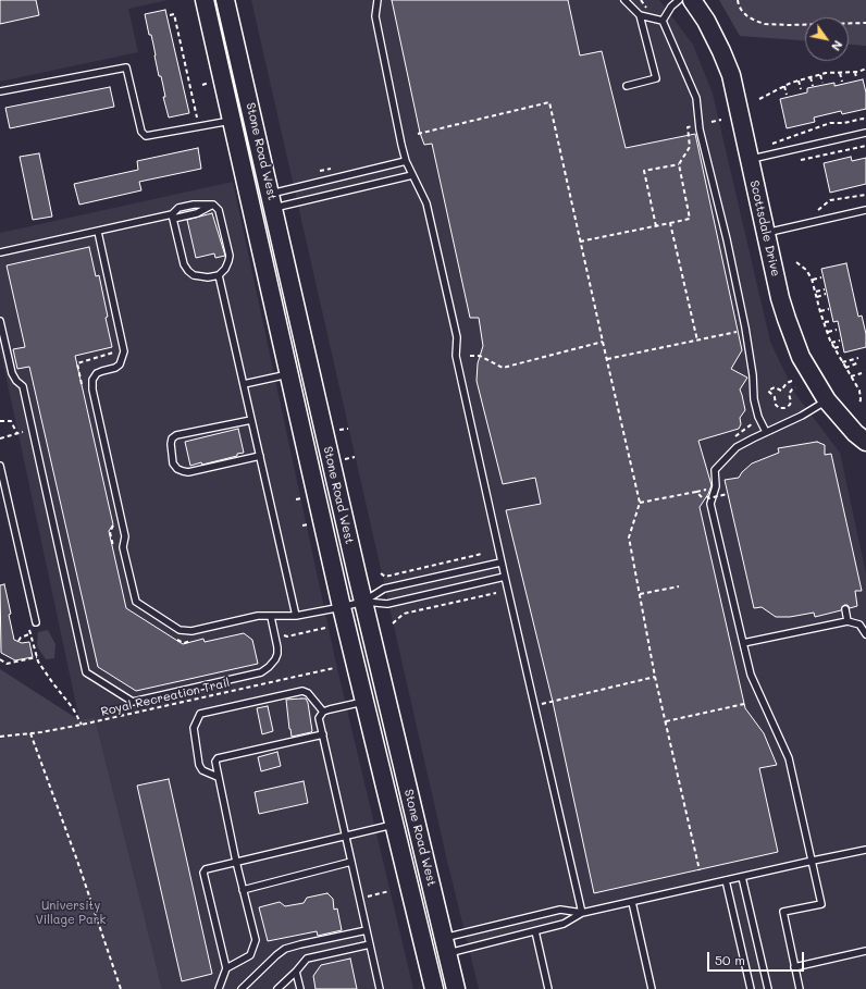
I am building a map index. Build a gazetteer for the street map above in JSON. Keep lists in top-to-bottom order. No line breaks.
{"streets":{"main road":["Stone Road West","Scottsdale Drive"],"path":["Royal Recreation Trail"]},"parks":["University Village Park"],"scale_bar":"50 m","north":"bottom right"}
